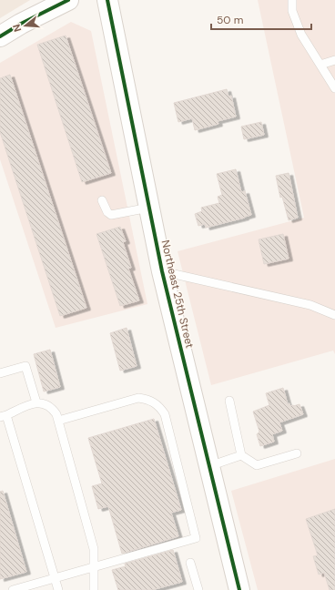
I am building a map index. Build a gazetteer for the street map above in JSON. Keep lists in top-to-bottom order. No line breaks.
{"streets":{"main road":["Northeast 25th Street"]},"scale_bar":"50 m","north":"left"}
